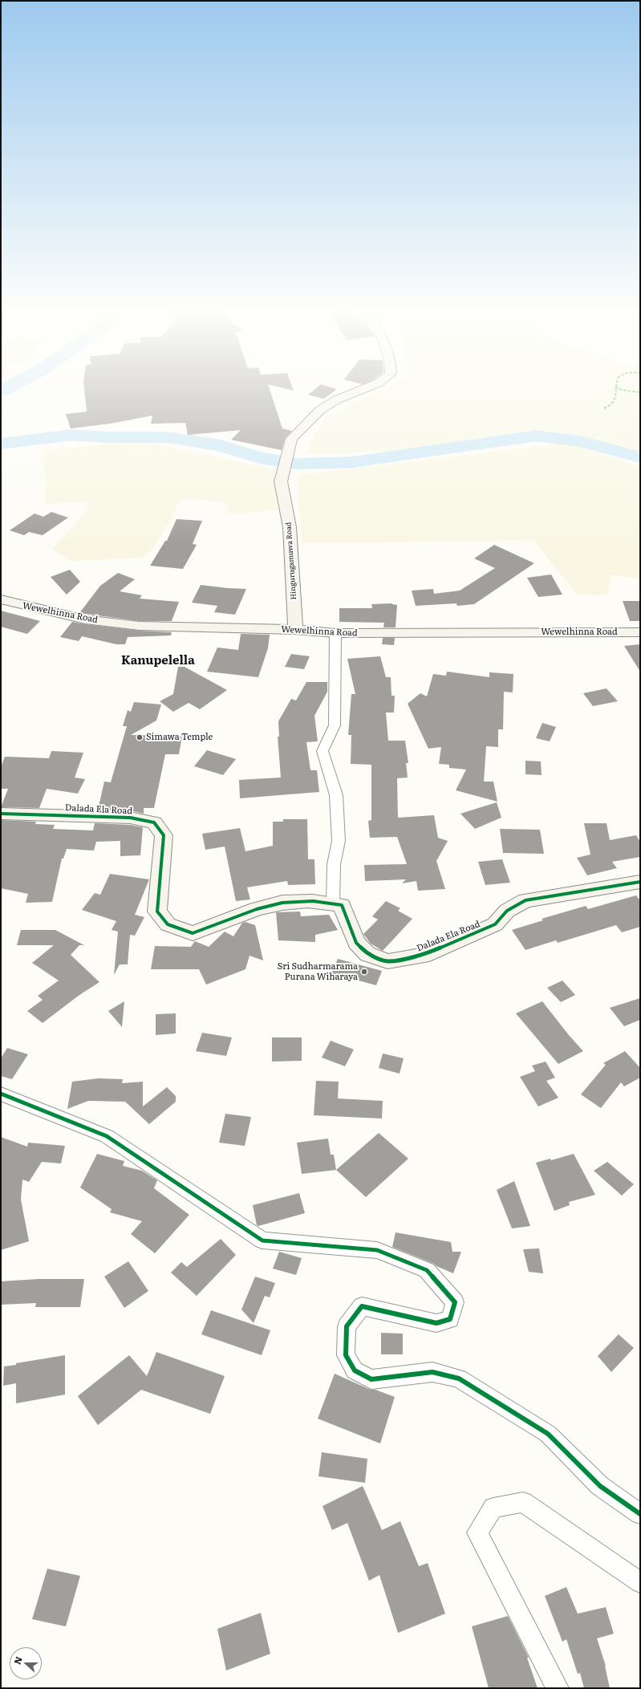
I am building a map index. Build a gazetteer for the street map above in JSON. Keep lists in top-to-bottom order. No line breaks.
{"streets":{"street":["Hingurugamuwa Road","Wewelhinna Road","Dalada Ela Road"]},"crossings":[["Hingurugamuwa Road","Wewelhinna Road"]],"districts":["Kanupelella"],"places":["Simawa Temple","Sri Sudharmarama Purana Wiharaya"],"north":"left"}
